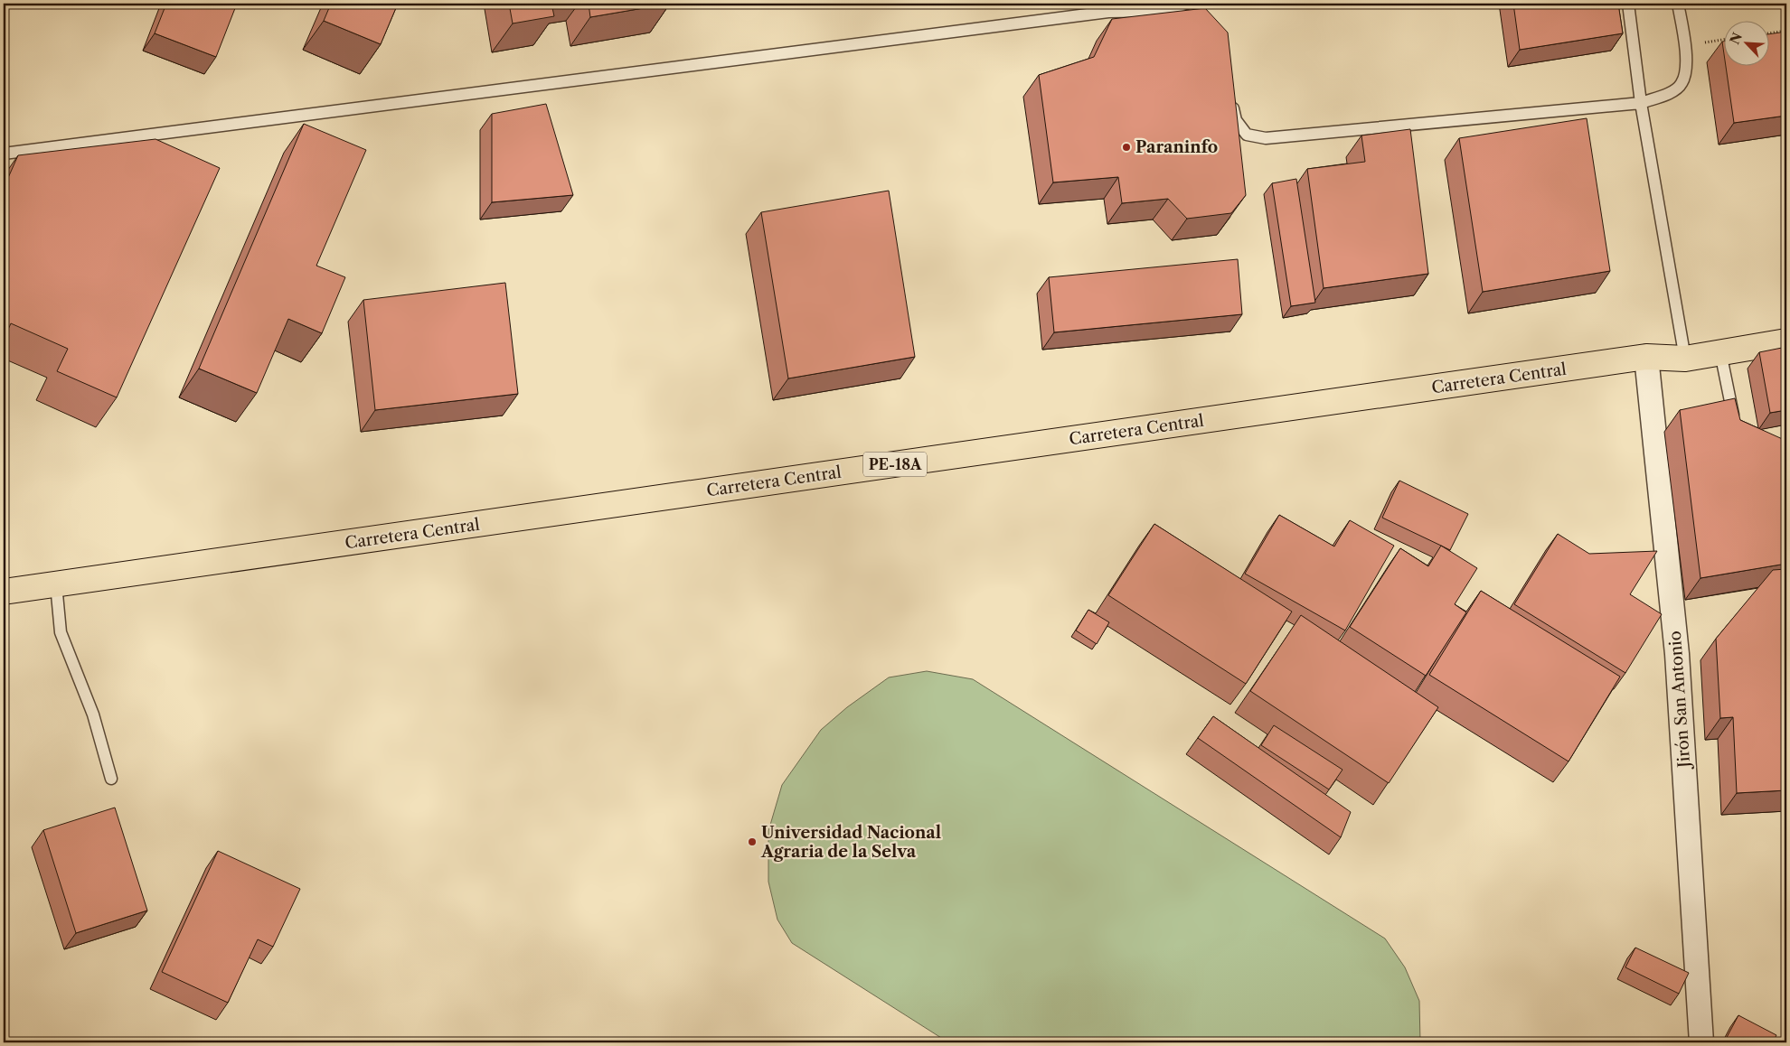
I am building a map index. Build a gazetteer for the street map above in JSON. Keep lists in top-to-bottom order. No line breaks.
{"streets":{"highway":["Carretera Central","PE-18A"],"street":["Jirón San Antonio"]},"crossings":[["Carretera Central","Jirón San Antonio"]],"places":["Paraninfo","Universidad Nacional Agraria de la Selva"],"north":"top left"}
